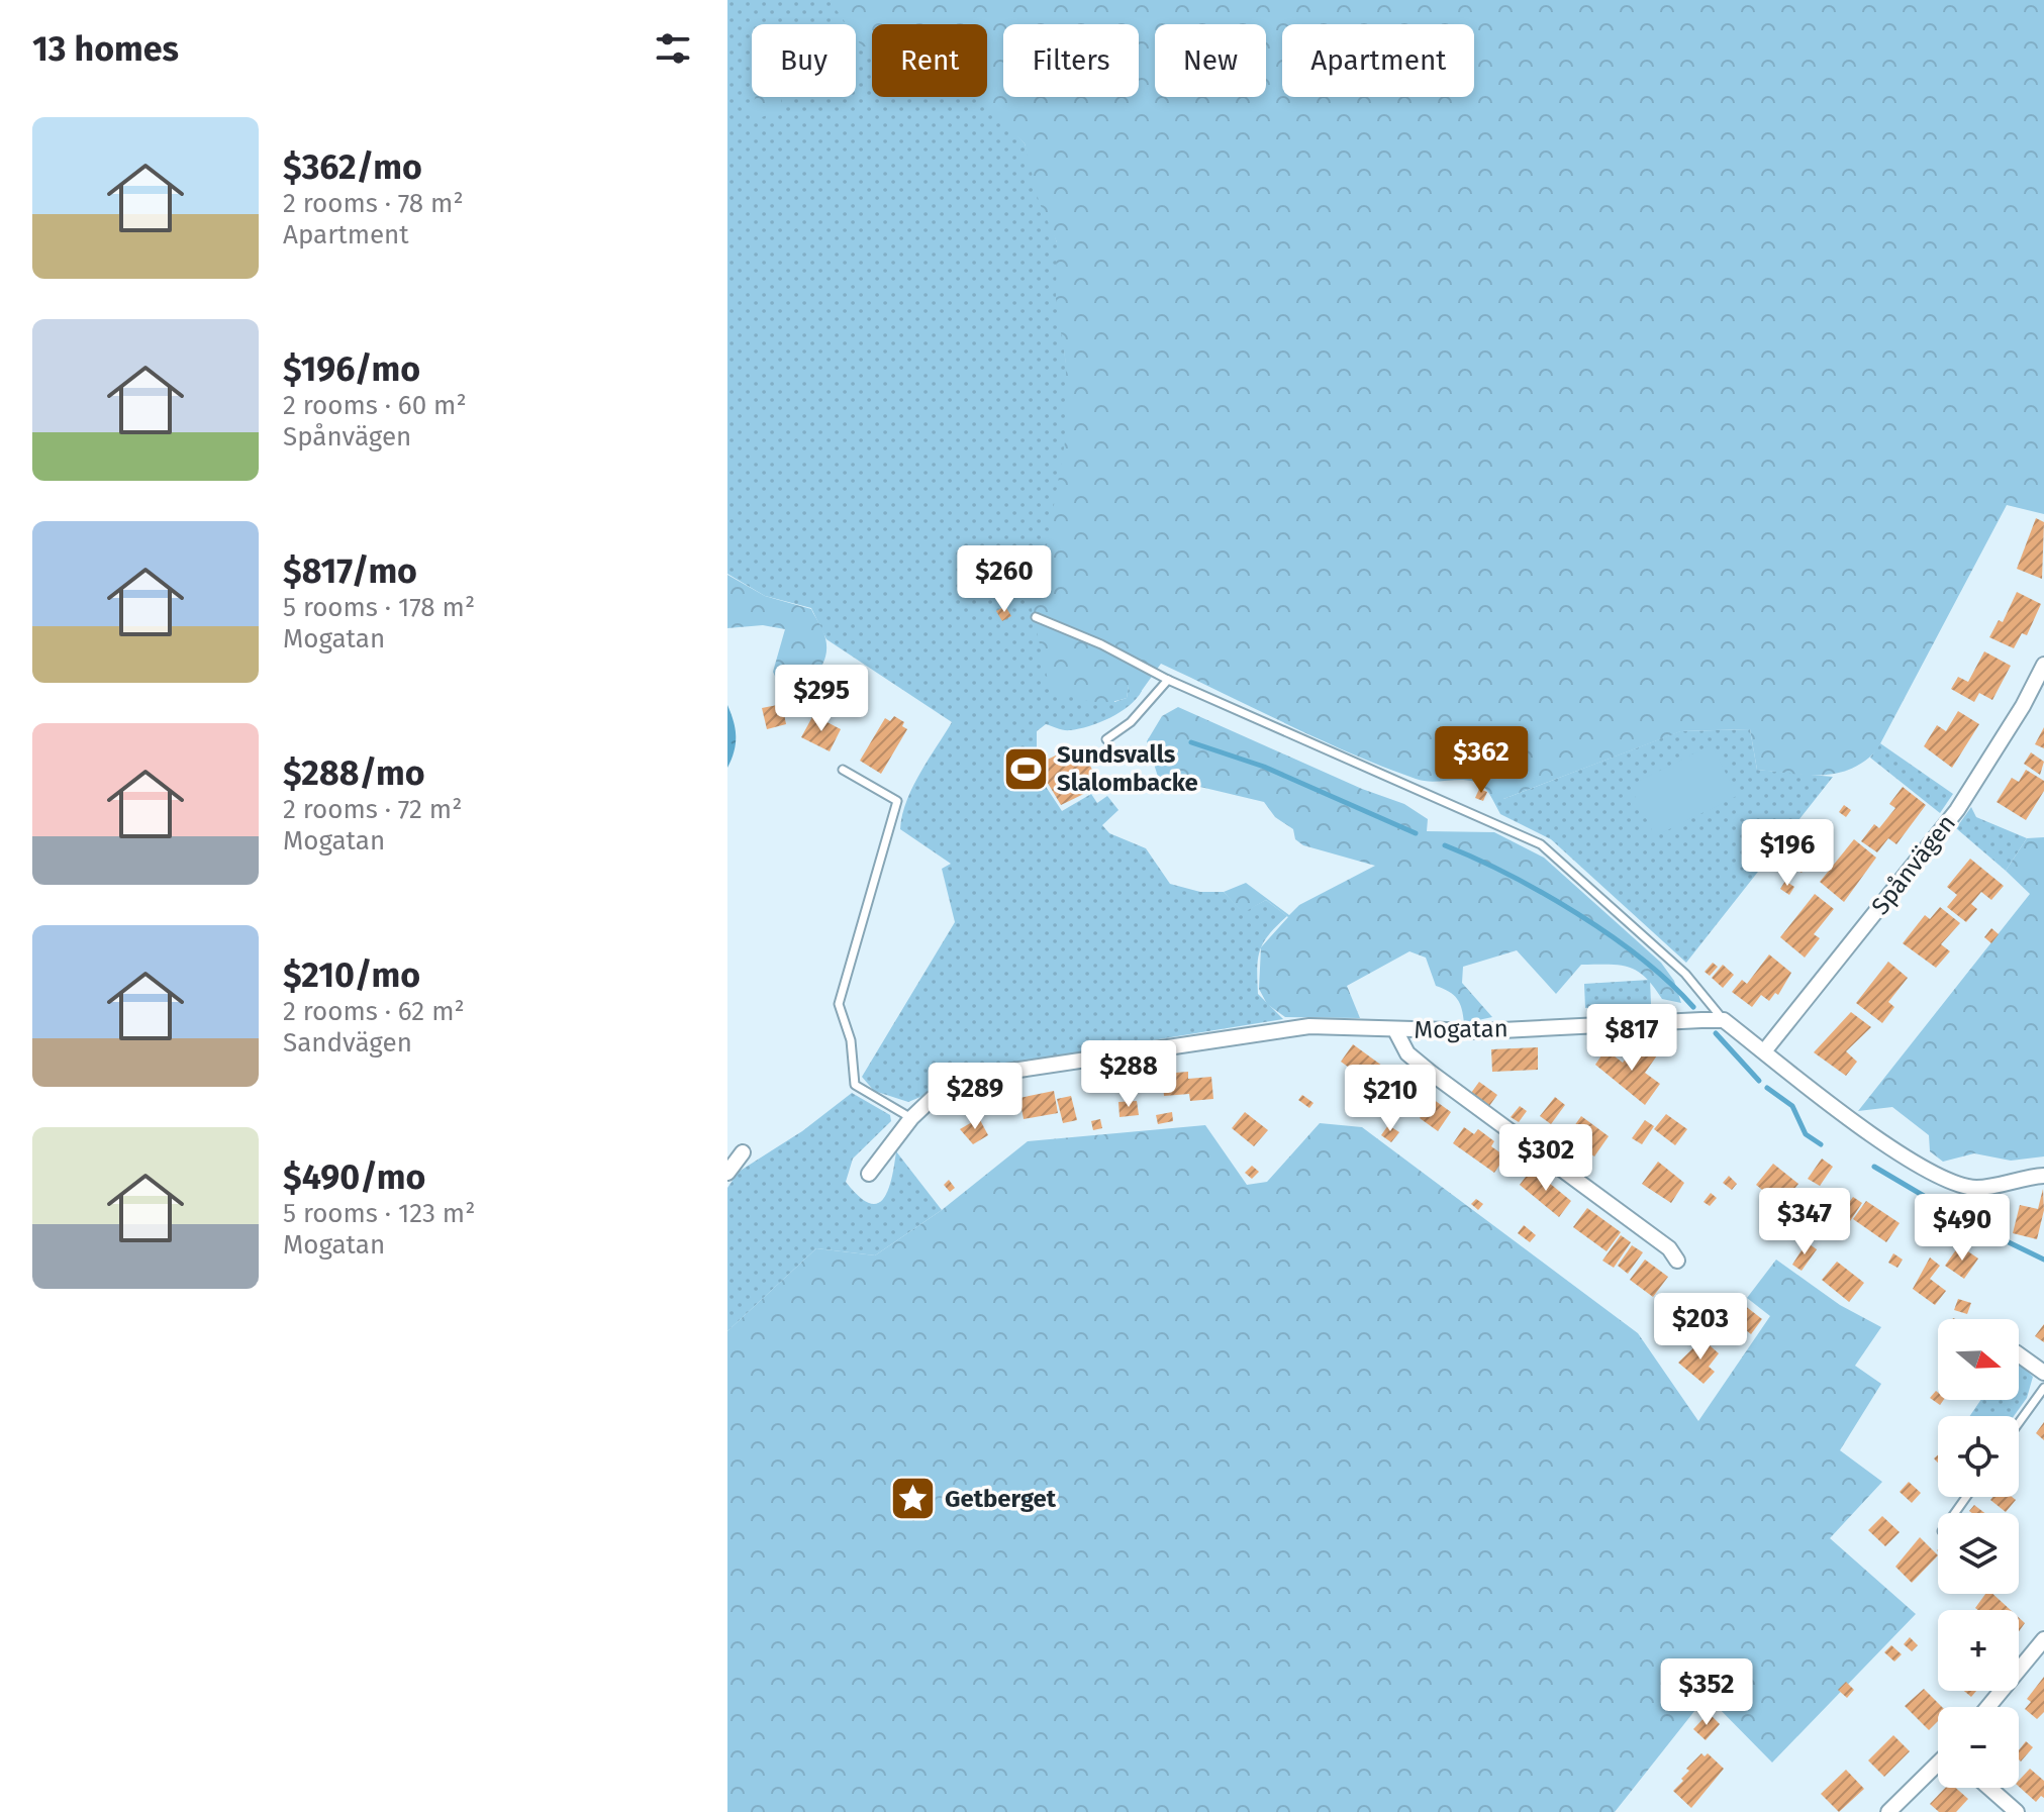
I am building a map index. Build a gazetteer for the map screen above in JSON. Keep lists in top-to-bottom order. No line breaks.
{"streets":{"street":["Spånvägen","Mogatan"]},"places":{"sports":["Sundsvalls Slalombacke"],"place":["Getberget"]},"north":"right","page":{"heading":"13 homes","chip":["Buy","Rent","Filters","New","Apartment"],"list":[{"name":"$362/mo","note":"2 rooms · 78 m² · Apartment"},{"name":"$196/mo","note":"2 rooms · 60 m² · Spånvägen"},{"name":"$817/mo","note":"5 rooms · 178 m² · Mogatan"},{"name":"$288/mo","note":"2 rooms · 72 m² · Mogatan"},{"name":"$210/mo","note":"2 rooms · 62 m² · Sandvägen"},{"name":"$490/mo","note":"5 rooms · 123 m² · Mogatan"}],"price":["$260","$295","$362","$196","$817","$288","$289","$210","$302","$347","$490","$203","$352"],"map_buttons":["+","−"]}}
